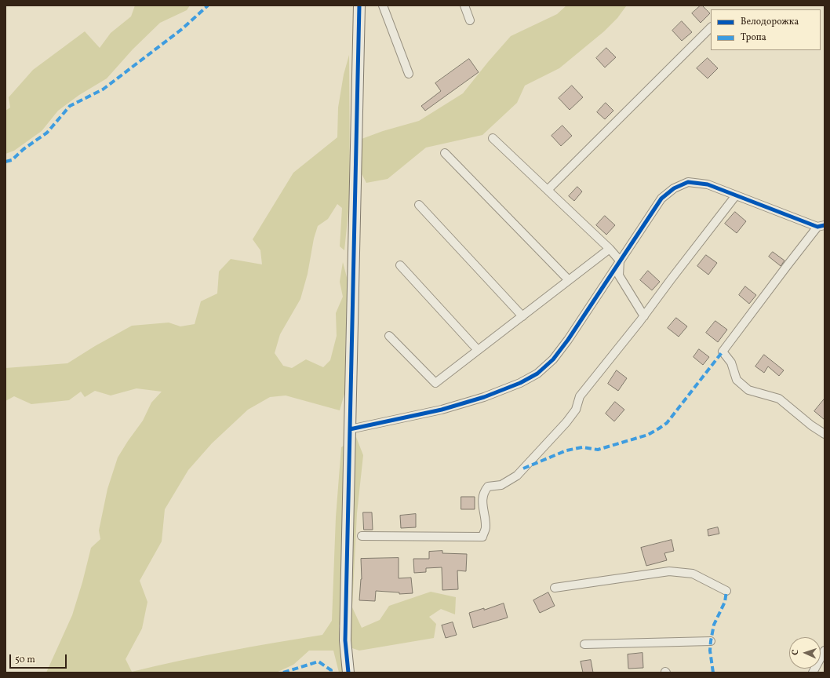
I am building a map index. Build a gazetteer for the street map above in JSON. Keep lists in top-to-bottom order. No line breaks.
{"legend":["Велодорожка","Тропа"],"scale_bar":"50 m","north":"left"}
